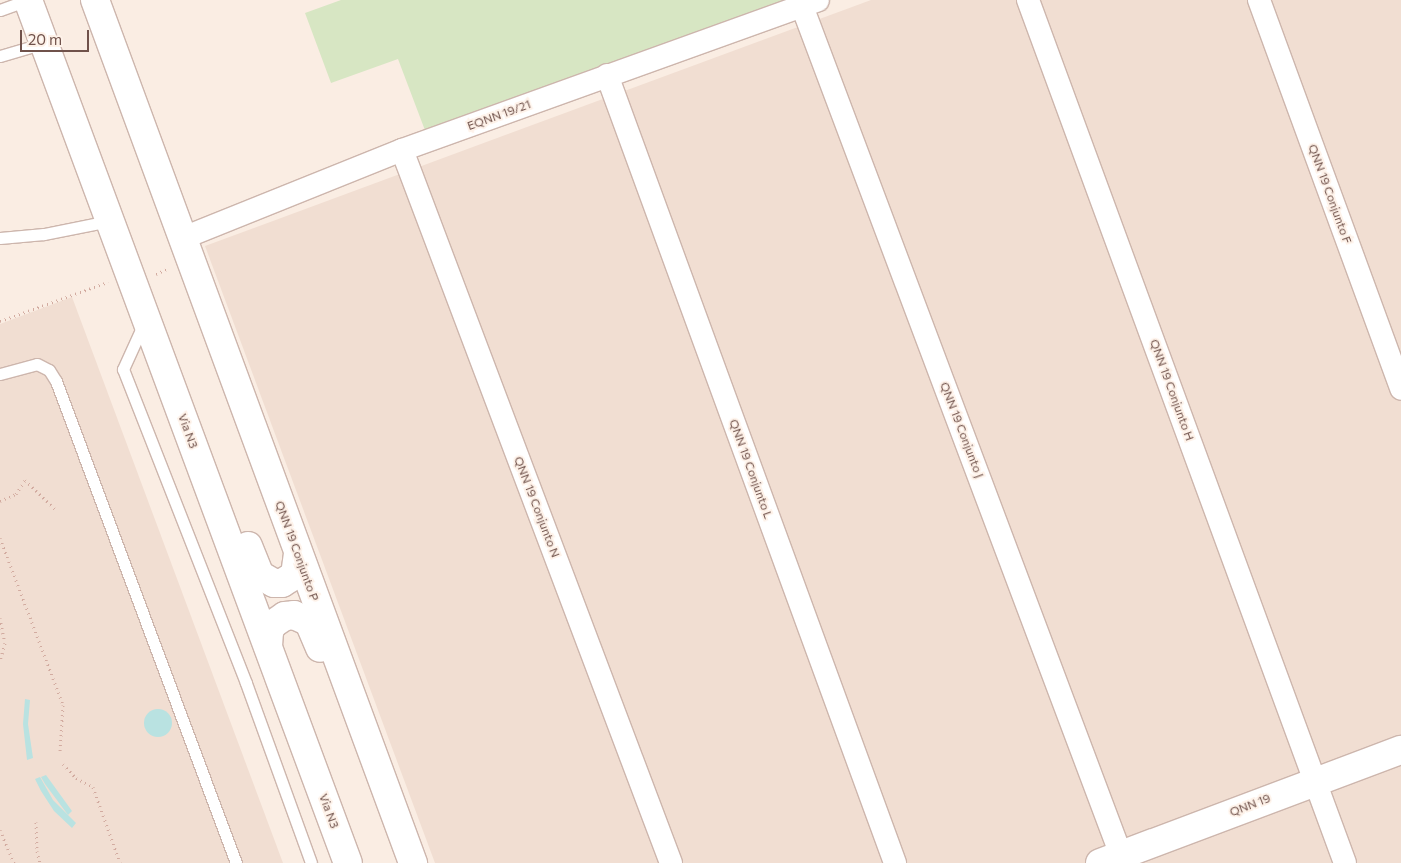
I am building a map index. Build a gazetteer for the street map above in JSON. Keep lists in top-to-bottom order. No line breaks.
{"streets":{"main road":["Via N3","QNN 19 Conjunto P","QNN 19"],"street":["EQNN 19/21","QNN 19 Conjunto F","QNN 19 Conjunto H","QNN 19 Conjunto J","QNN 19 Conjunto L","QNN 19 Conjunto N"]},"crossings":[["EQNN 19/21","QNN 19 Conjunto J"],["EQNN 19/21","QNN 19 Conjunto L"],["EQNN 19/21","QNN 19 Conjunto N"],["EQNN 19/21","QNN 19 Conjunto P"],["QNN 19 Conjunto H","QNN 19"],["QNN 19 Conjunto J","QNN 19"]],"scale_bar":"20 m"}
